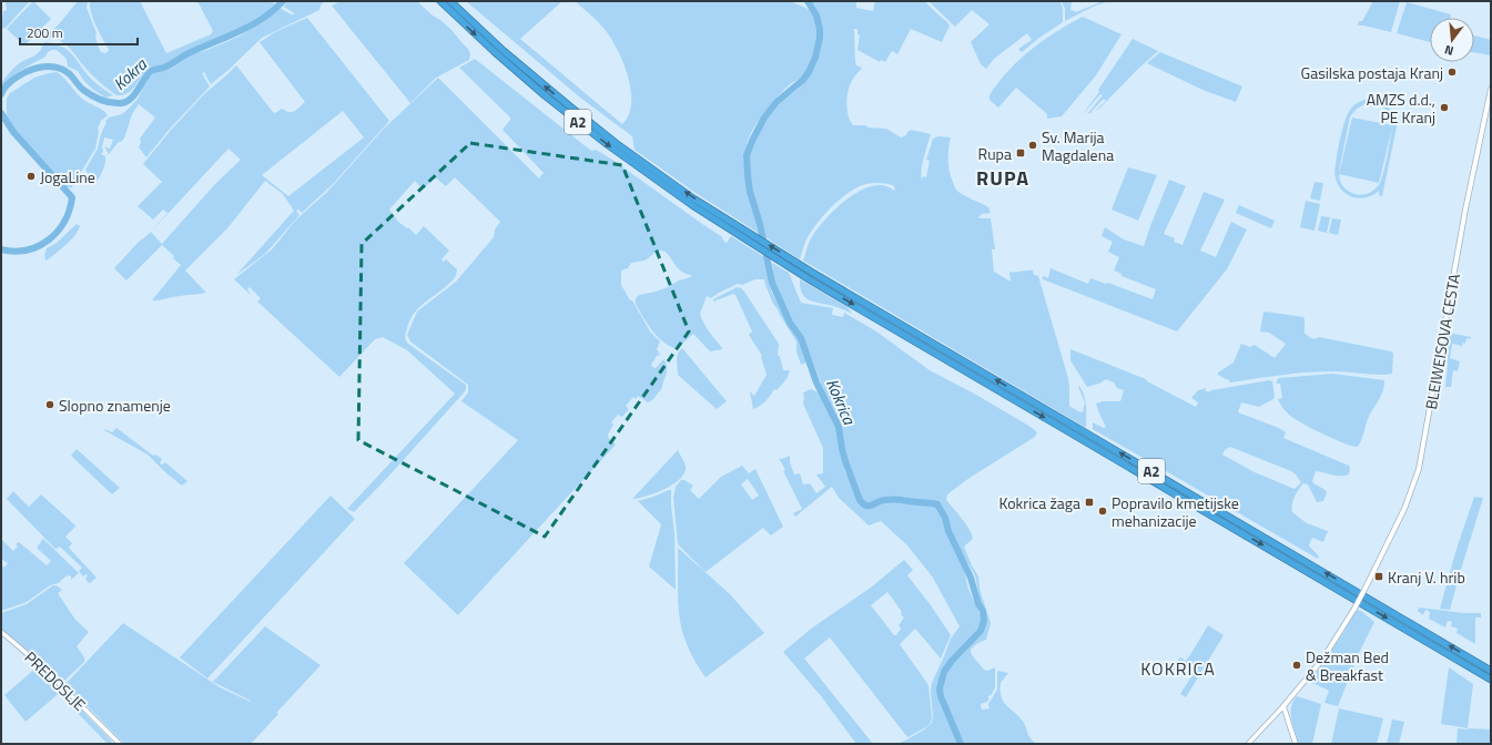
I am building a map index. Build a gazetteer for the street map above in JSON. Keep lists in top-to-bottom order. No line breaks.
{"streets":{"highway":["A2"],"main road":["BLEIWEISOVA CESTA"],"street":["PREDOSLJE"]},"districts":["RUPA","KOKRICA"],"water":["Kokra","Kokrica"],"places":{"other":["Gasilska postaja Kranj","AMZS d.d., PE Kranj","Sv. Marija Magdalena","JogaLine","Slopno znamenje","Popravilo kmetijske mehanizacije","Dežman Bed & Breakfast"],"transit":["Rupa","Kokrica žaga","Kranj V. hrib"]},"scale_bar":"200 m","north":"bottom"}
